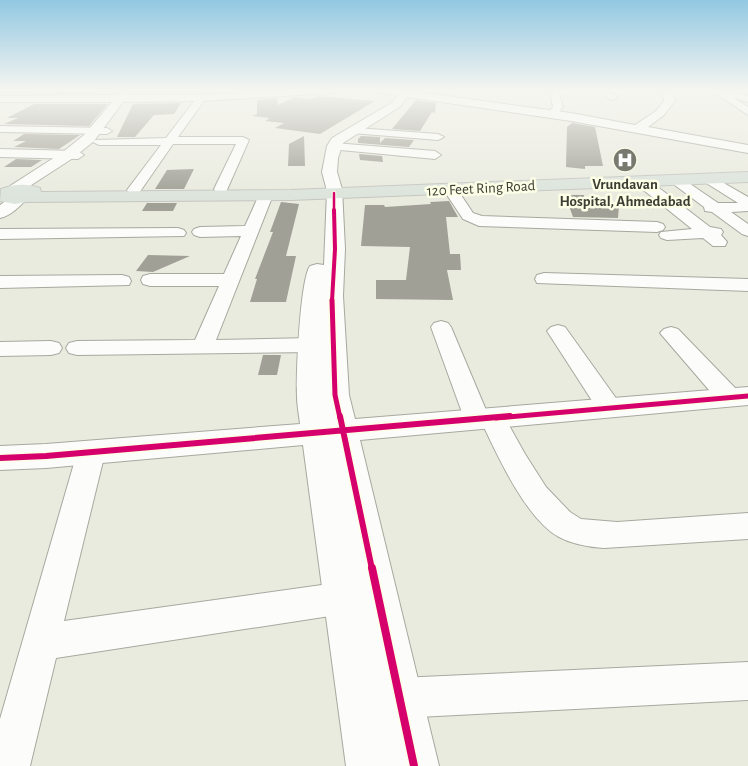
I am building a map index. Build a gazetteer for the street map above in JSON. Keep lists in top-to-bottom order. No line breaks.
{"streets":{"main road":["120 Feet Ring Road"]},"places":{"hospital":["Vrundavan Hospital, Ahmedabad"]}}
